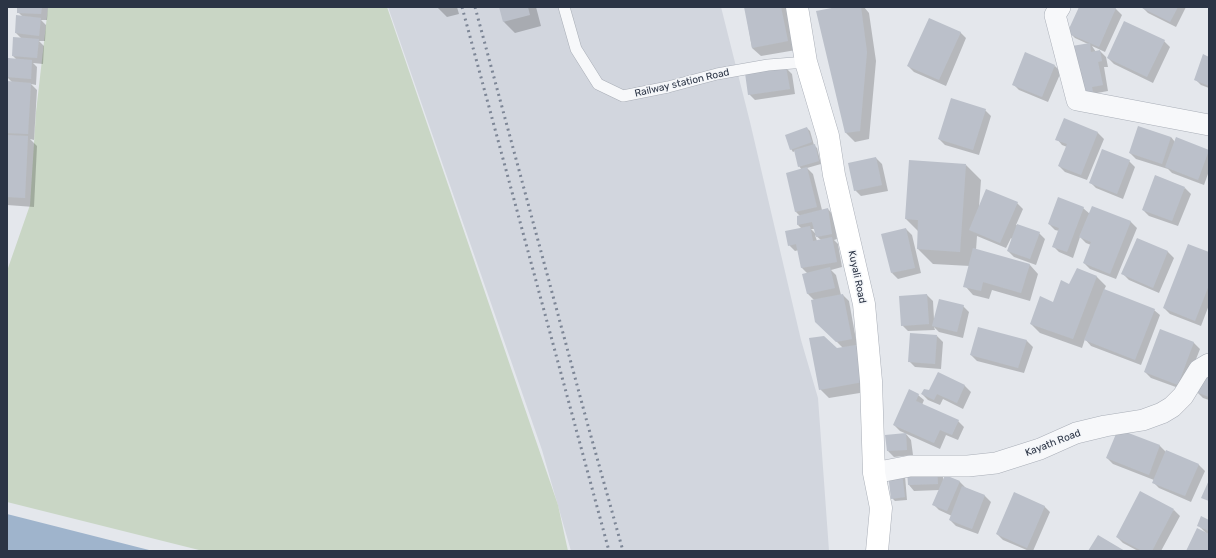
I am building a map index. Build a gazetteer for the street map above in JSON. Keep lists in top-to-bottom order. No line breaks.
{"streets":{"main road":["Kuyali Road"],"street":["Kayath Road"],"lane":["Railway station Road"]},"crossings":[["Railway station Road","Kuyali Road"],["Kuyali Road","Kayath Road"]]}
